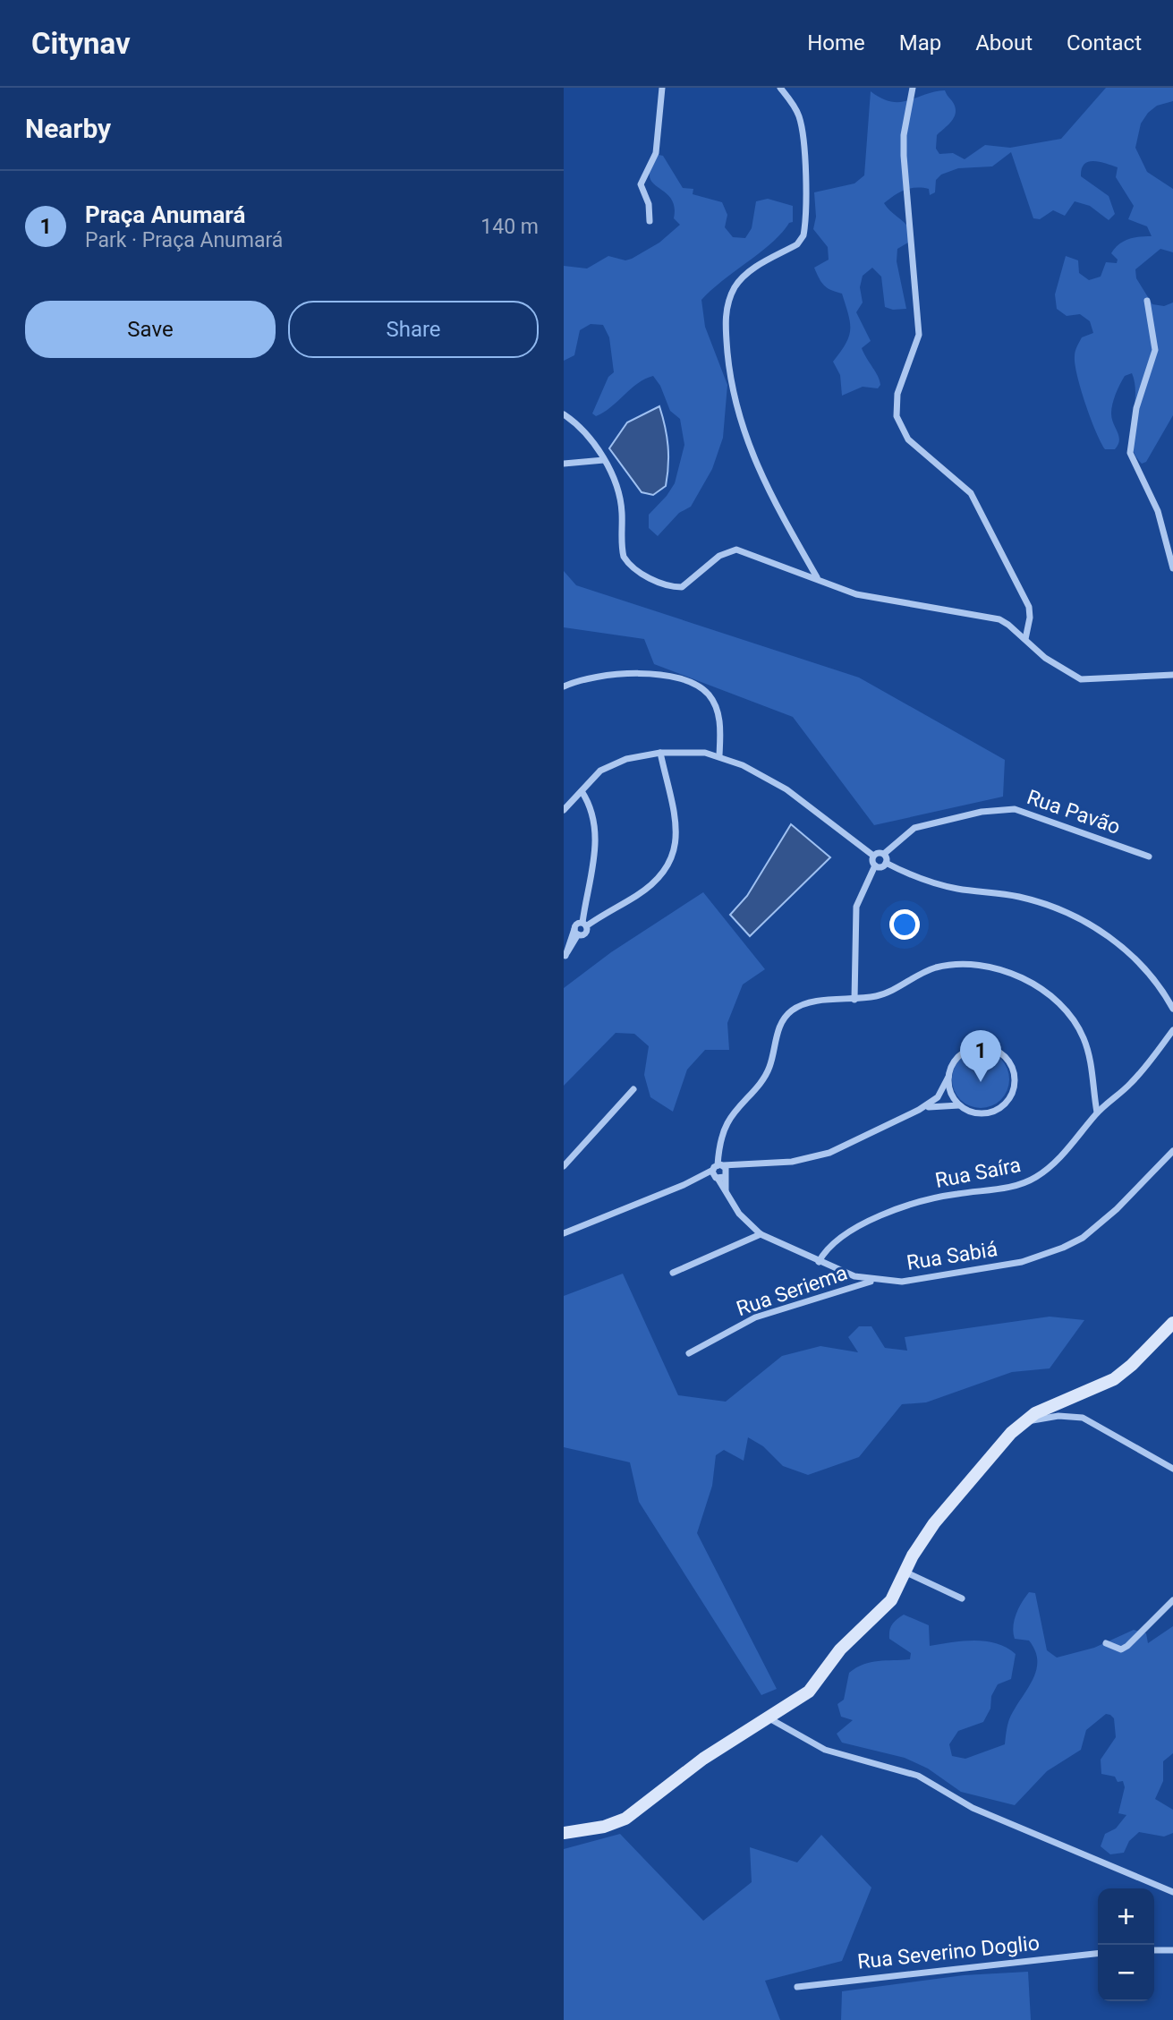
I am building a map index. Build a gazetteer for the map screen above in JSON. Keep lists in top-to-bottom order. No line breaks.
{"streets":{"street":["Rua Pavão","Rua Saíra","Rua Sabiá","Rua Seriema","Rua Severino Doglio"]},"crossings":[["Rua Saíra","Rua Sabiá"],["Rua Sabiá","Rua Seriema"]],"page":{"header":"Citynav","nav":["Home","Map","About","Contact"],"heading":"Nearby","list":[{"mark":"1","name":"Praça Anumará","note":"Park · Praça Anumará","value":"140 m"}],"buttons":["Save","Share"],"pins":"1","map_buttons":["+","−"]}}
